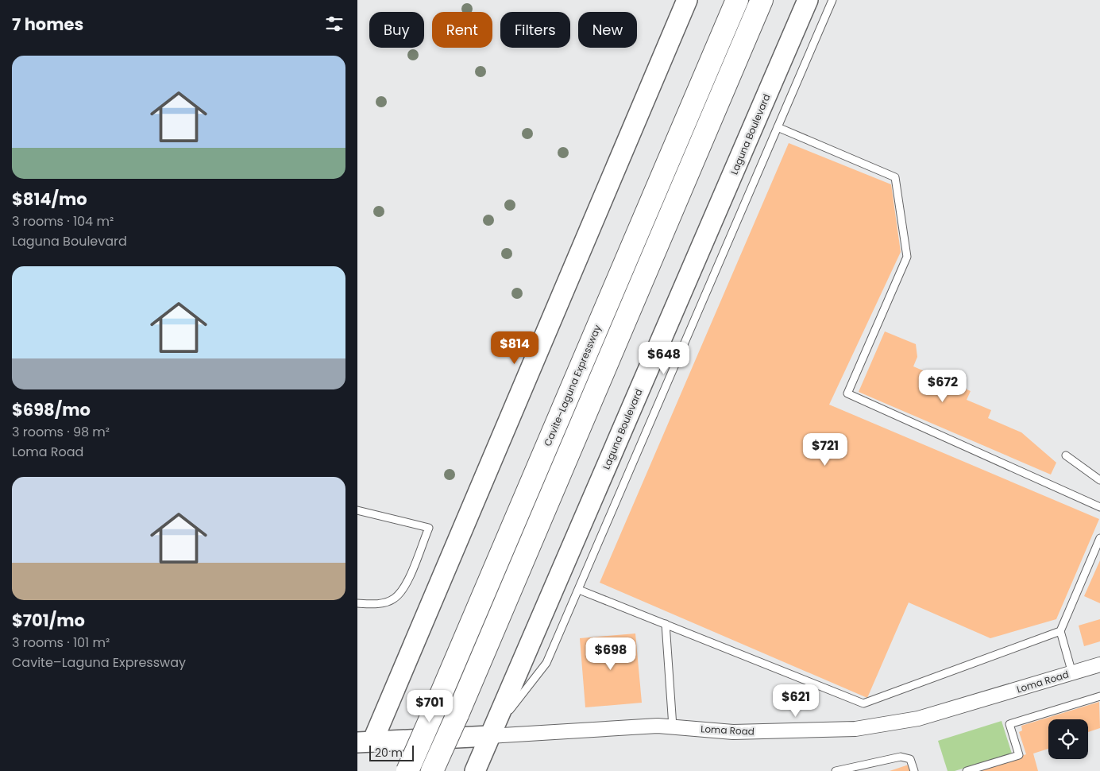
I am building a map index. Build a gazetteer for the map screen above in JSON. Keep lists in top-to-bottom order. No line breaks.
{"streets":{"highway":["Cavite–Laguna Expressway"],"main road":["Laguna Boulevard"],"street":["Loma Road"]},"crossings":[["Laguna Boulevard","Loma Road"]],"scale_bar":"20 m","page":{"heading":"7 homes","chip":["Buy","Rent","Filters","New"],"list":[{"name":"$814/mo","note":"3 rooms · 104 m² · Laguna Boulevard"},{"name":"$698/mo","note":"3 rooms · 98 m² · Loma Road"},{"name":"$701/mo","note":"3 rooms · 101 m² · Cavite–Laguna Expressway"}],"price":["$814","$648","$672","$721","$698","$621","$701"],"scale":"20 m"}}
